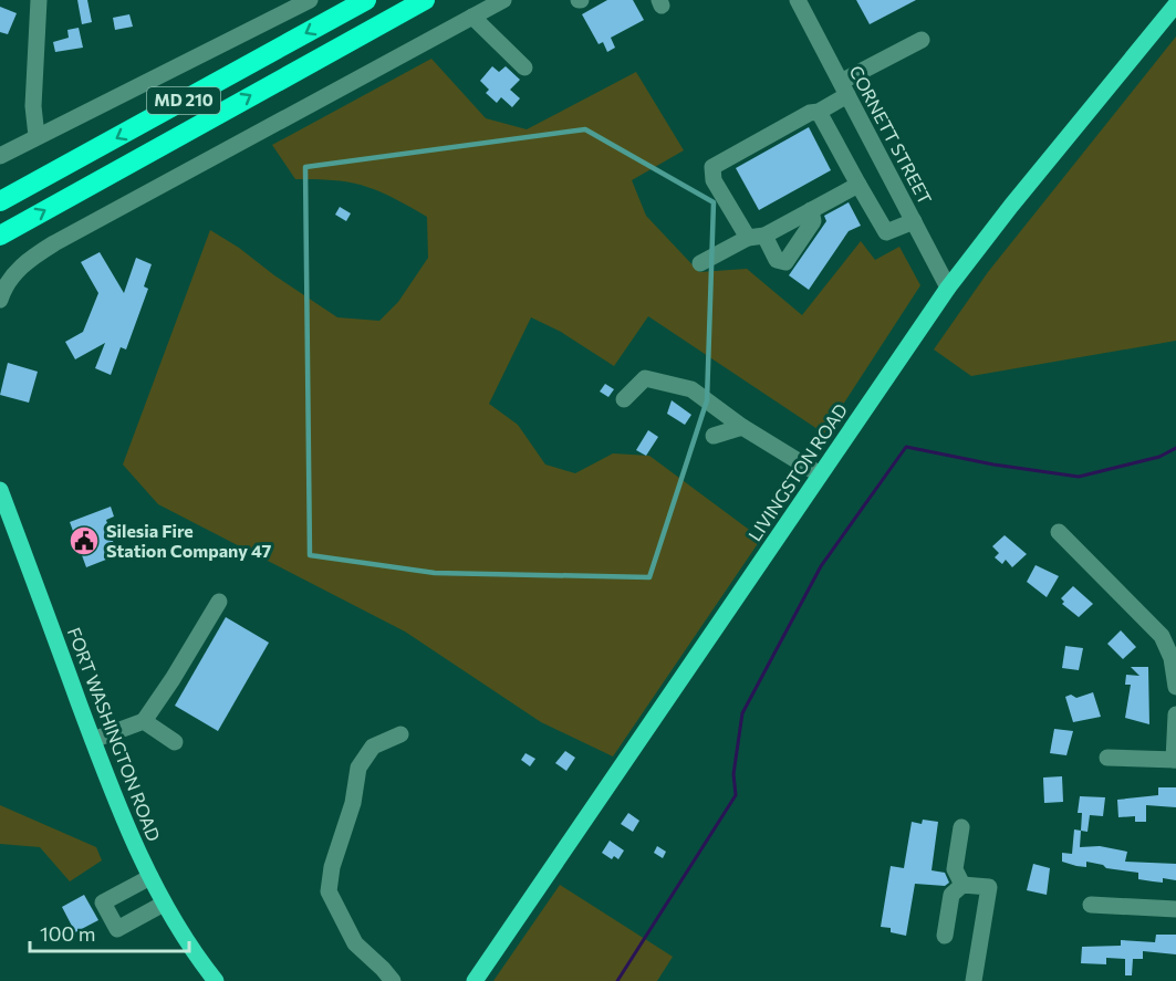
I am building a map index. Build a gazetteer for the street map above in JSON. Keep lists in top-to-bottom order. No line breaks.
{"streets":{"highway":["MD 210"],"main road":["LIVINGSTON ROAD","FORT WASHINGTON ROAD"],"street":["CORNETT STREET"]},"crossings":[["CORNETT STREET","LIVINGSTON ROAD"]],"places":{"public building":["Silesia Fire Station Company 47"]},"scale_bar":"100 m"}
